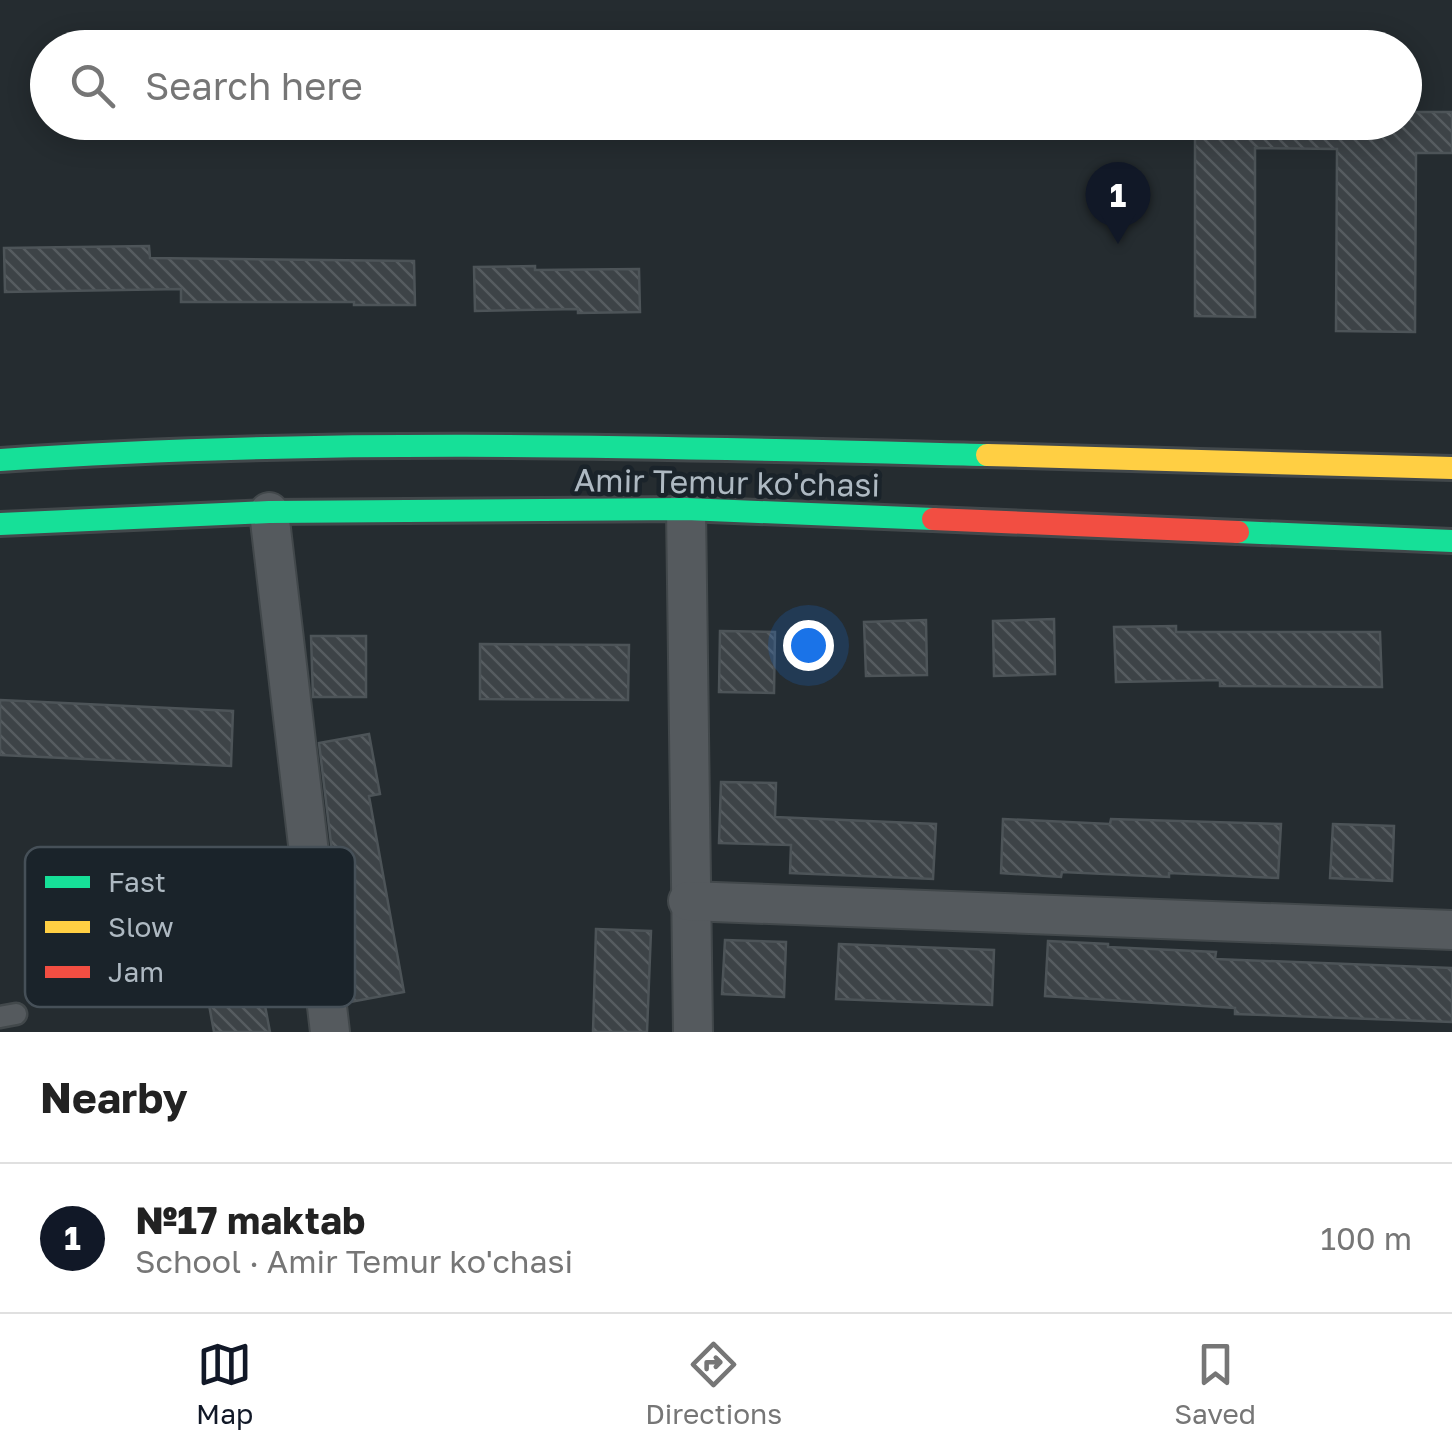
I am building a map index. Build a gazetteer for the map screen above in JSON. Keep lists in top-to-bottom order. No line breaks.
{"streets":{"main road":["Amir Temur ko'chasi"]},"legend":["Fast","Slow","Jam"],"page":{"search":"Search here","pins":"1","heading":"Nearby","list":[{"mark":"1","name":"№17 maktab","note":"School · Amir Temur ko'chasi","value":"100 m"}],"nav":["Map","Directions","Saved"]}}
